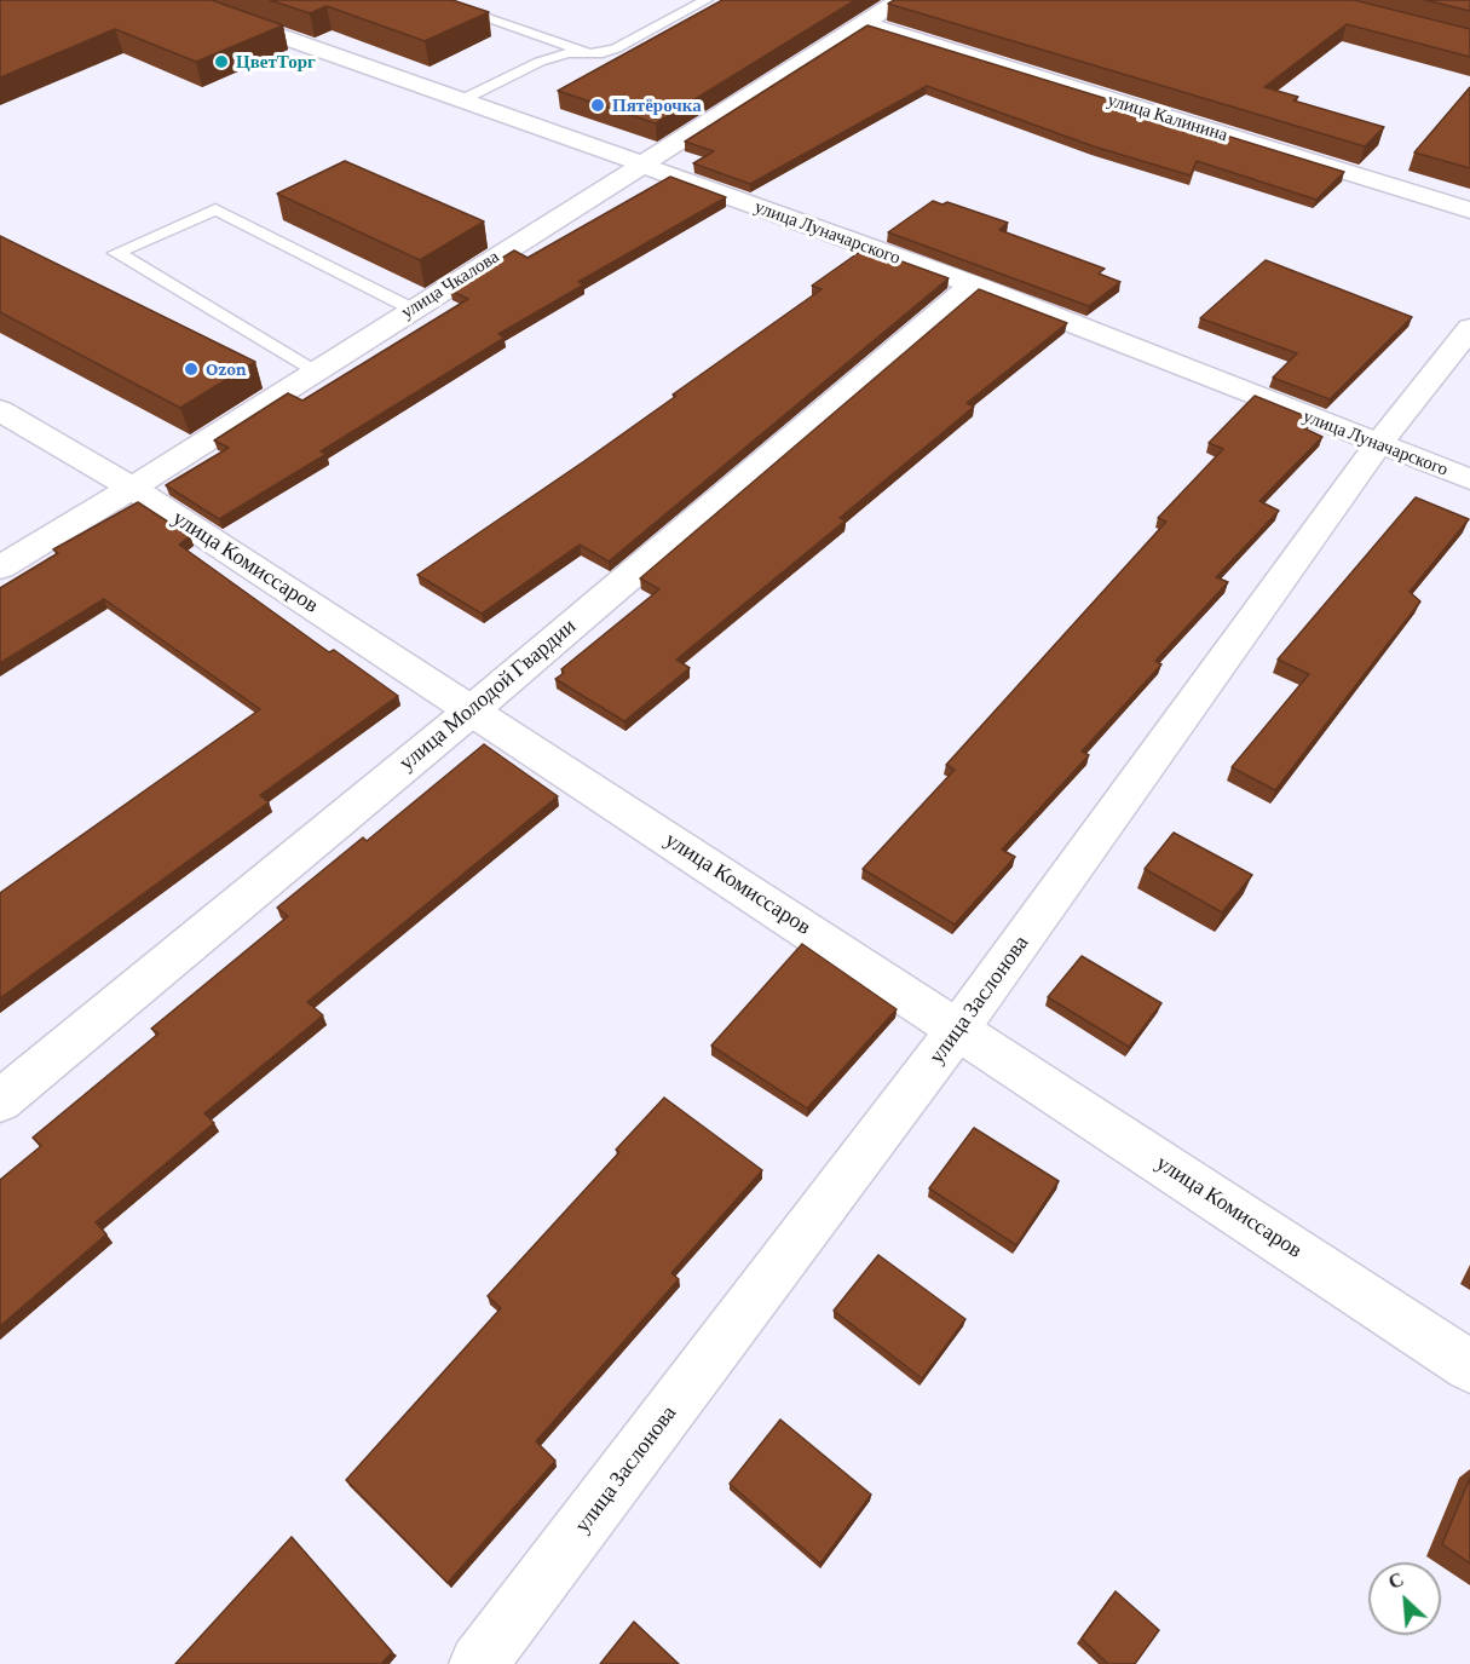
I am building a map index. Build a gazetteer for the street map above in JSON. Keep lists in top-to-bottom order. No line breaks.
{"streets":{"street":["улица Калинина","улица Луначарского","улица Чкалова","улица Комиссаров","улица Молодой Гвардии","улица Заслонова"]},"crossings":[["улица Калинина","улица Чкалова"],["улица Луначарского","улица Чкалова"],["улица Луначарского","улица Молодой Гвардии"],["улица Луначарского","улица Заслонова"],["улица Чкалова","улица Комиссаров"],["улица Комиссаров","улица Молодой Гвардии"],["улица Комиссаров","улица Заслонова"]],"places":["ЦветТорг","Пятёрочка","Ozon"],"north":"top left"}
